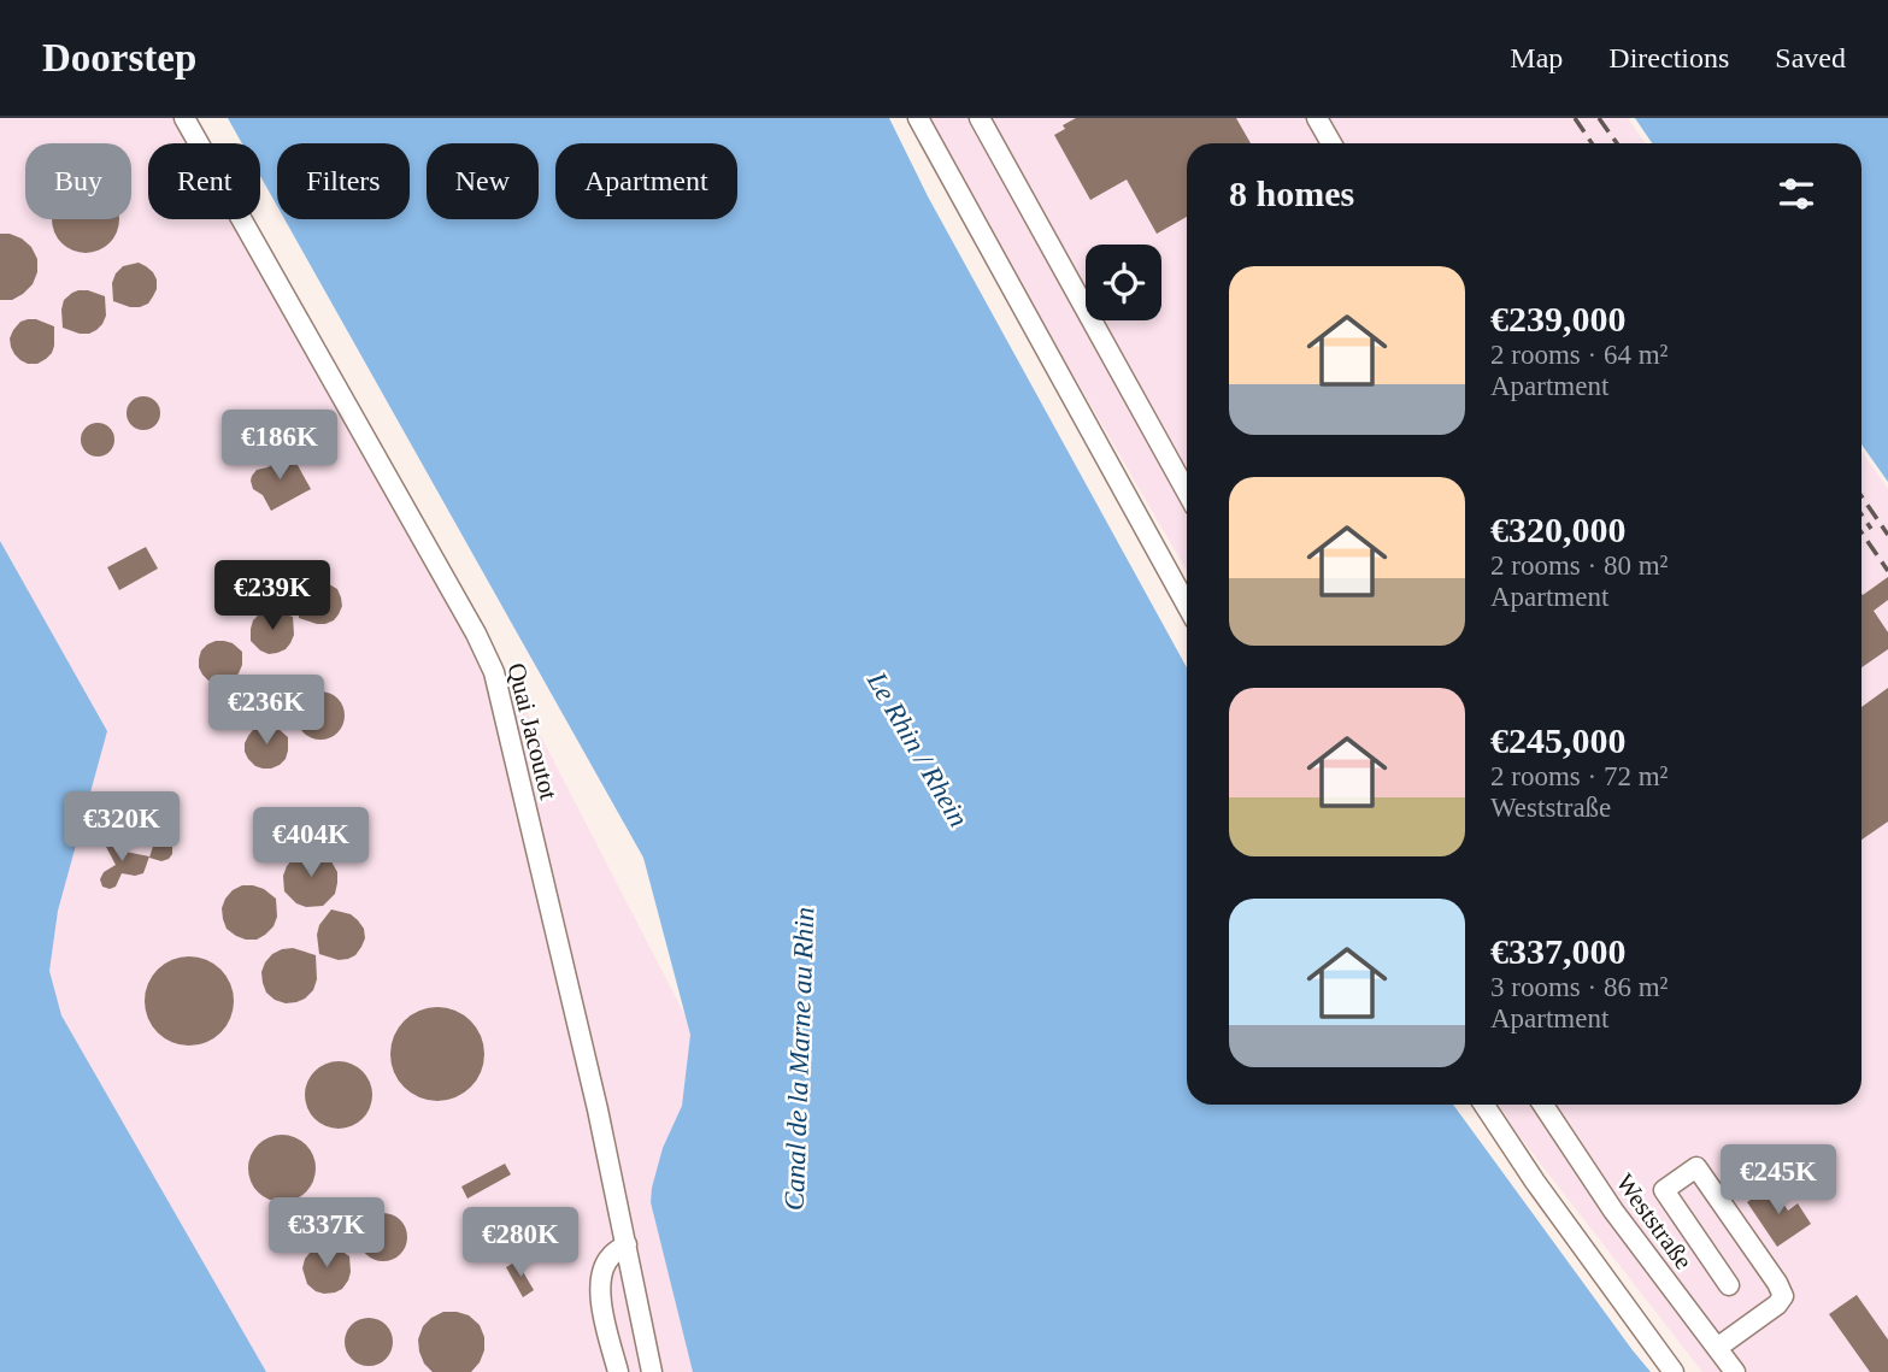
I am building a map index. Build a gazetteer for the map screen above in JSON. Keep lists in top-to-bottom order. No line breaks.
{"streets":{"street":["Quai Jacoutot","Weststraße"]},"water":["Le Rhin / Rhein","Canal de la Marne au Rhin"],"page":{"header":"Doorstep","nav":["Map","Directions","Saved"],"chip":["Buy","Rent","Filters","New","Apartment"],"heading":"8 homes","list":[{"name":"€239,000","note":"2 rooms · 64 m² · Apartment"},{"name":"€320,000","note":"2 rooms · 80 m² · Apartment"},{"name":"€245,000","note":"2 rooms · 72 m² · Weststraße"},{"name":"€337,000","note":"3 rooms · 86 m² · Apartment"}],"price":["€186K","€239K","€236K","€320K","€404K","€245K","€337K","€280K"]}}
